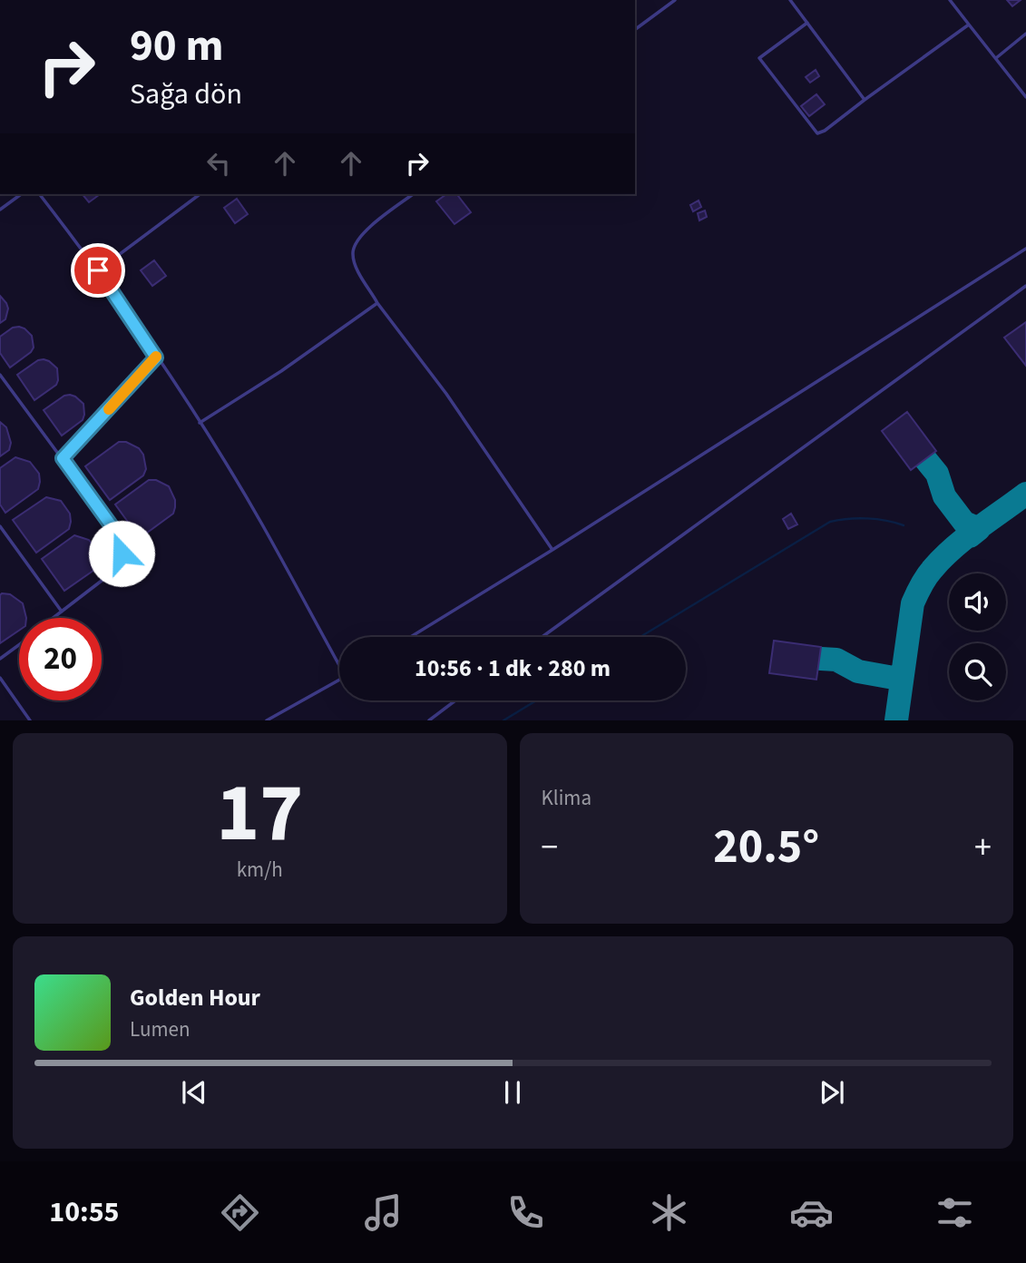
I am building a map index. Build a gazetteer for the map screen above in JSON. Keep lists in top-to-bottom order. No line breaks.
{"page":{"turn":["90 m","Sağa dön"],"limit":"20","trip":"10:56 · 1 dk · 280 m","tile":[["17","km/h"],"Klima"],"heat":["−","20.5°","+"],"song":["Golden Hour","Lumen"],"tabs":"10:55"}}
